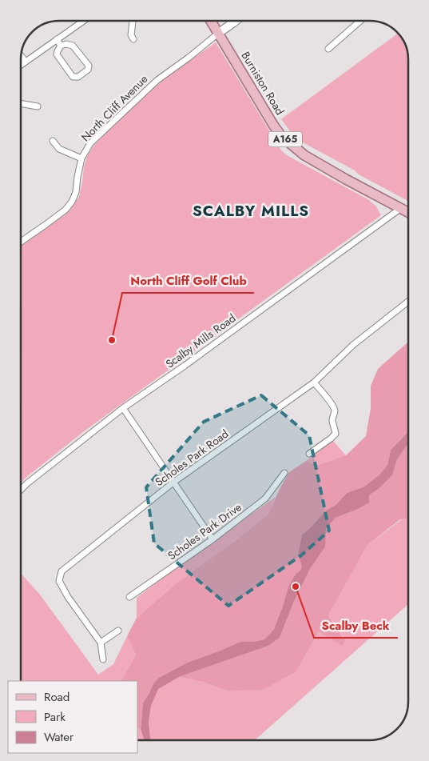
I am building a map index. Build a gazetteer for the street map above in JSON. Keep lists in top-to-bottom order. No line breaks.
{"streets":{"main road":["Burniston Road","A165"],"street":["North Cliff Avenue","Scalby Mills Road","Scholes Park Road","Scholes Park Drive"]},"crossings":[["Burniston Road","North Cliff Avenue"],["Burniston Road","Scalby Mills Road"]],"districts":["SCALBY MILLS"],"places":["North Cliff Golf Club","Scalby Beck"],"legend":["Road","Park","Water"]}
